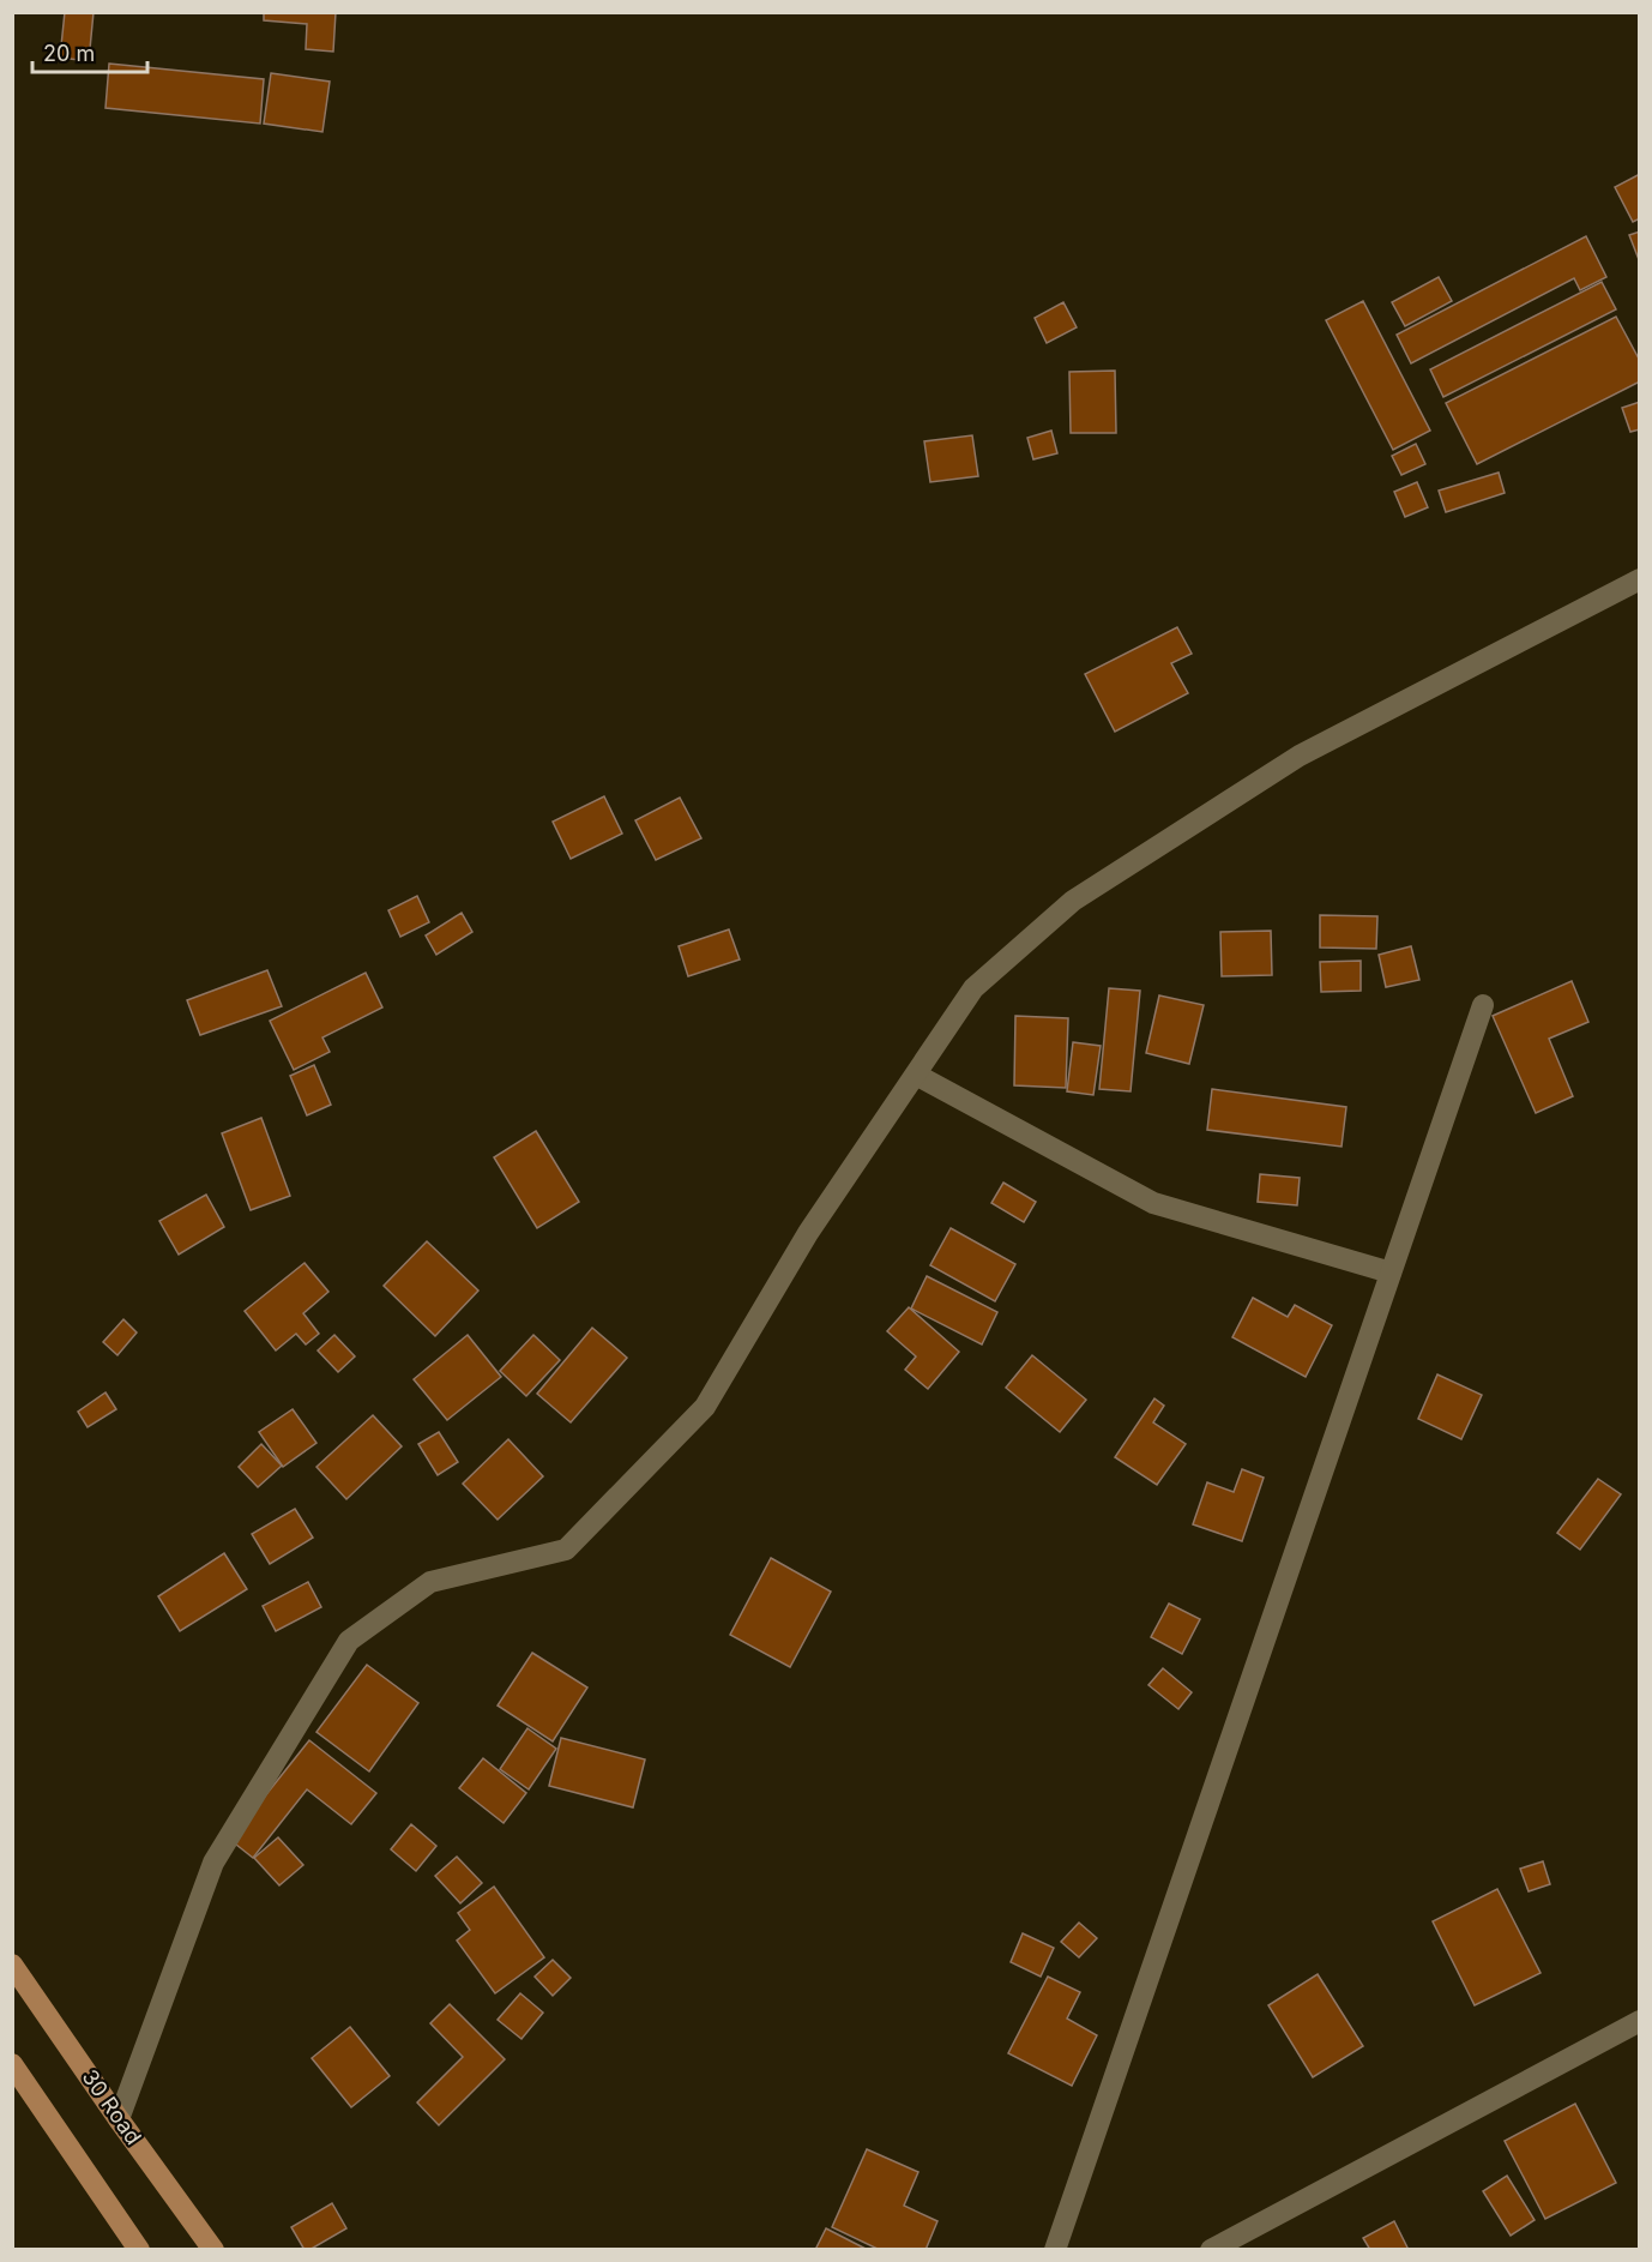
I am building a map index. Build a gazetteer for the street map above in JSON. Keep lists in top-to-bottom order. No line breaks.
{"streets":{"main road":["30 Road"]},"scale_bar":"20 m"}
